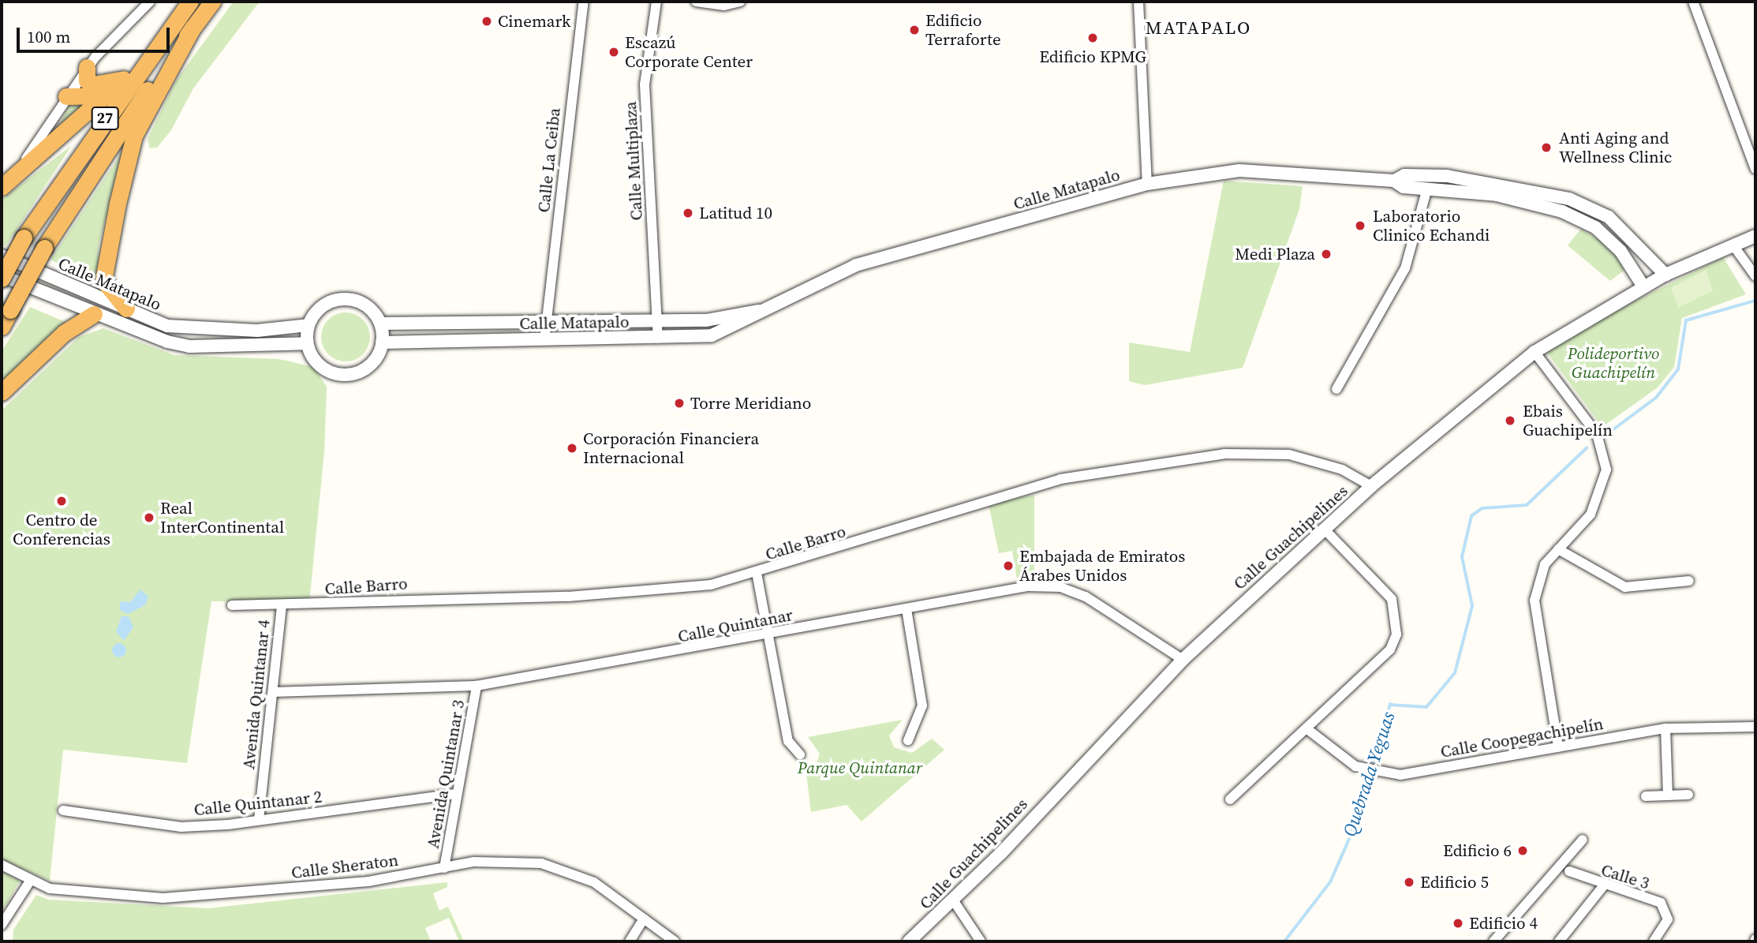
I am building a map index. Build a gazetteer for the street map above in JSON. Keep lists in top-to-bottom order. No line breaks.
{"streets":{"highway":["27"],"street":["Calle La Ceiba","Calle Multiplaza","Calle Matapalo","Calle Guachipelines","Calle Barro","Calle Quintanar","Avenida Quintanar 4","Calle Coopegachipelín","Avenida Quintanar 3","Calle Quintanar 2","Calle Sheraton","Calle 3"]},"crossings":[["27","Calle Matapalo"],["Calle La Ceiba","Calle Matapalo"],["Calle Multiplaza","Calle Matapalo"],["Calle Matapalo","Calle Guachipelines"],["Calle Guachipelines","Calle Barro"],["Calle Guachipelines","Calle Quintanar"],["Calle Barro","Avenida Quintanar 4"],["Calle Quintanar","Avenida Quintanar 4"],["Calle Quintanar","Avenida Quintanar 3"],["Avenida Quintanar 4","Calle Quintanar 2"],["Avenida Quintanar 3","Calle Quintanar 2"],["Avenida Quintanar 3","Calle Sheraton"]],"districts":["MATAPALO"],"water":["Quebrada Yeguas"],"parks":["Polideportivo Guachipelín","Parque Quintanar"],"places":["Cinemark","Edificio Terraforte","Edificio KPMG","Escazú Corporate Center","Anti Aging and Wellness Clinic","Latitud 10","Laboratorio Clinico Echandi","Medi Plaza","Torre Meridiano","Ebais Guachipelín","Corporación Financiera Internacional","Centro de Conferencias","Real InterContinental","Embajada de Emiratos Árabes Unidos","Edificio 6","Edificio 5","Edificio 4"],"scale_bar":"100 m"}
